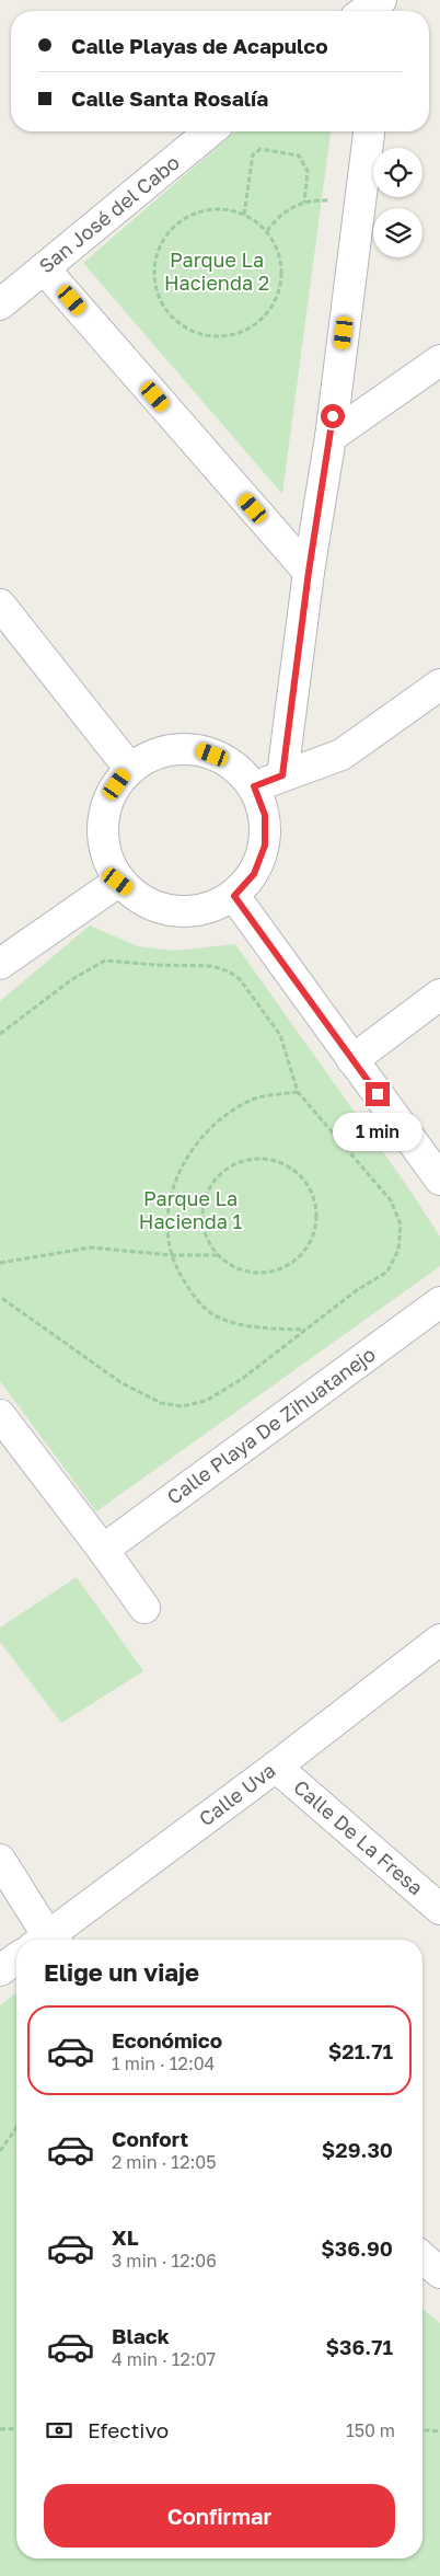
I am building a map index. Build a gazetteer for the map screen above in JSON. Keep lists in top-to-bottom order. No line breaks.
{"streets":{"street":["San José del Cabo","Calle Playa De Zihuatanejo","Calle Uva","Calle De La Fresa"]},"crossings":[["Calle Uva","Calle De La Fresa"]],"parks":["Parque La Hacienda 2","Parque La Hacienda 1"],"page":{"banner":["Calle Playas de Acapulco","Calle Santa Rosalía"],"bubble":"1 min","heading":"Elige un viaje","list":[{"name":"Económico","note":"1 min · 12:04","value":"$21.71"},{"name":"Confort","note":"2 min · 12:05","value":"$29.30"},{"name":"XL","note":"3 min · 12:06","value":"$36.90"},{"name":"Black","note":"4 min · 12:07","value":"$36.71"}],"pay":["Efectivo","150 m"],"buttons":"Confirmar"}}
